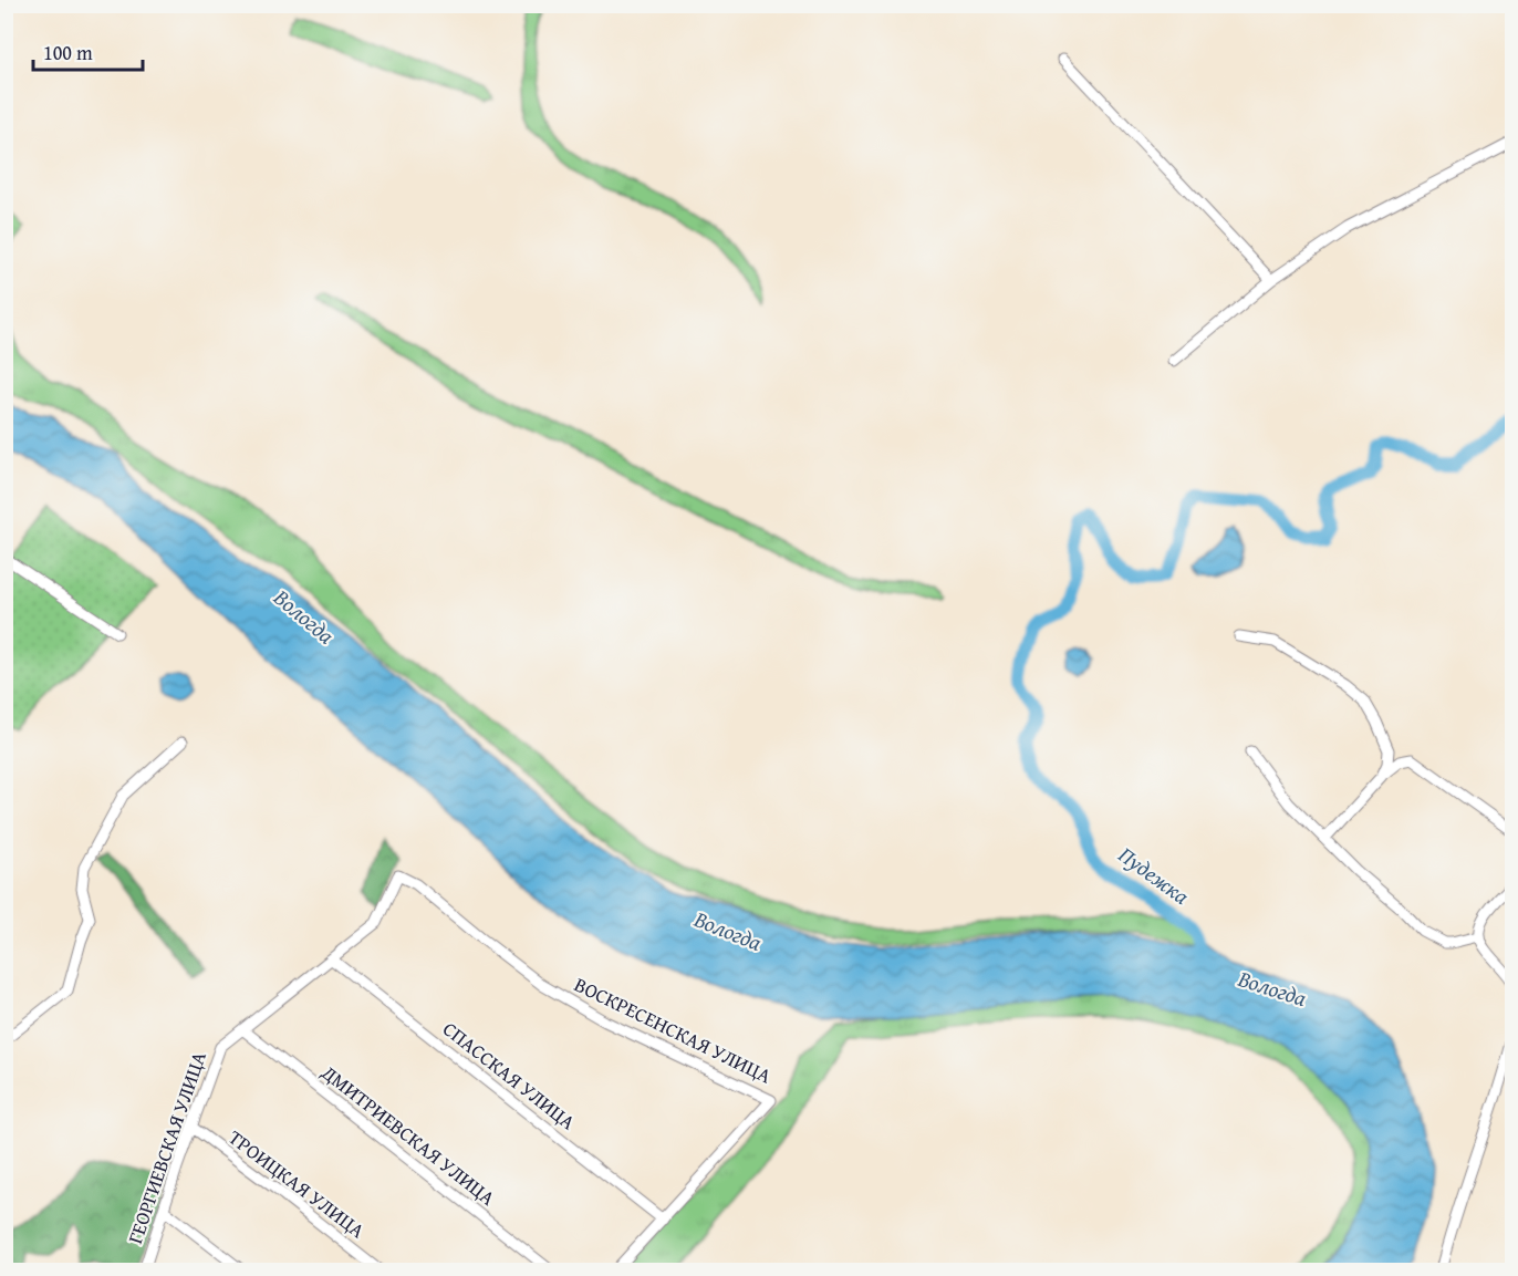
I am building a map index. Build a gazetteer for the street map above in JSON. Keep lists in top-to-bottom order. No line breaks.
{"streets":{"street":["ВОСКРЕСЕНСКАЯ УЛИЦА","СПАССКАЯ УЛИЦА","ДМИТРИЕВСКАЯ УЛИЦА","ГЕОРГИЕВСКАЯ УЛИЦА","ТРОИЦКАЯ УЛИЦА"]},"crossings":[["ВОСКРЕСЕНСКАЯ УЛИЦА","СПАССКАЯ УЛИЦА"],["ВОСКРЕСЕНСКАЯ УЛИЦА","ГЕОРГИЕВСКАЯ УЛИЦА"],["СПАССКАЯ УЛИЦА","ГЕОРГИЕВСКАЯ УЛИЦА"],["ДМИТРИЕВСКАЯ УЛИЦА","ГЕОРГИЕВСКАЯ УЛИЦА"],["ГЕОРГИЕВСКАЯ УЛИЦА","ТРОИЦКАЯ УЛИЦА"]],"water":["Вологда","Пудежка"],"scale_bar":"100 m"}
